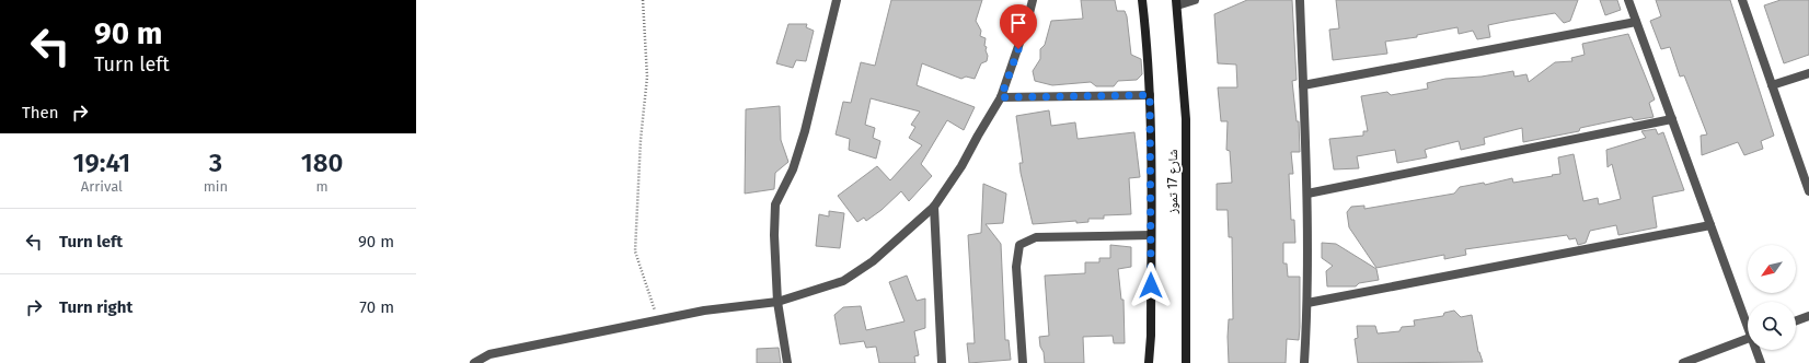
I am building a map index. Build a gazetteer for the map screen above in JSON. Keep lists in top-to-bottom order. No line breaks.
{"streets":{"main road":["شارع 17 تموز"]},"north":"bottom left","page":{"turn":["90 m","Turn left"],"then":"Then","eta":["19:41","Arrival","3","min","180","m"],"list":[{"name":"Turn left","value":"90 m"},{"name":"Turn right","value":"70 m"}]}}
